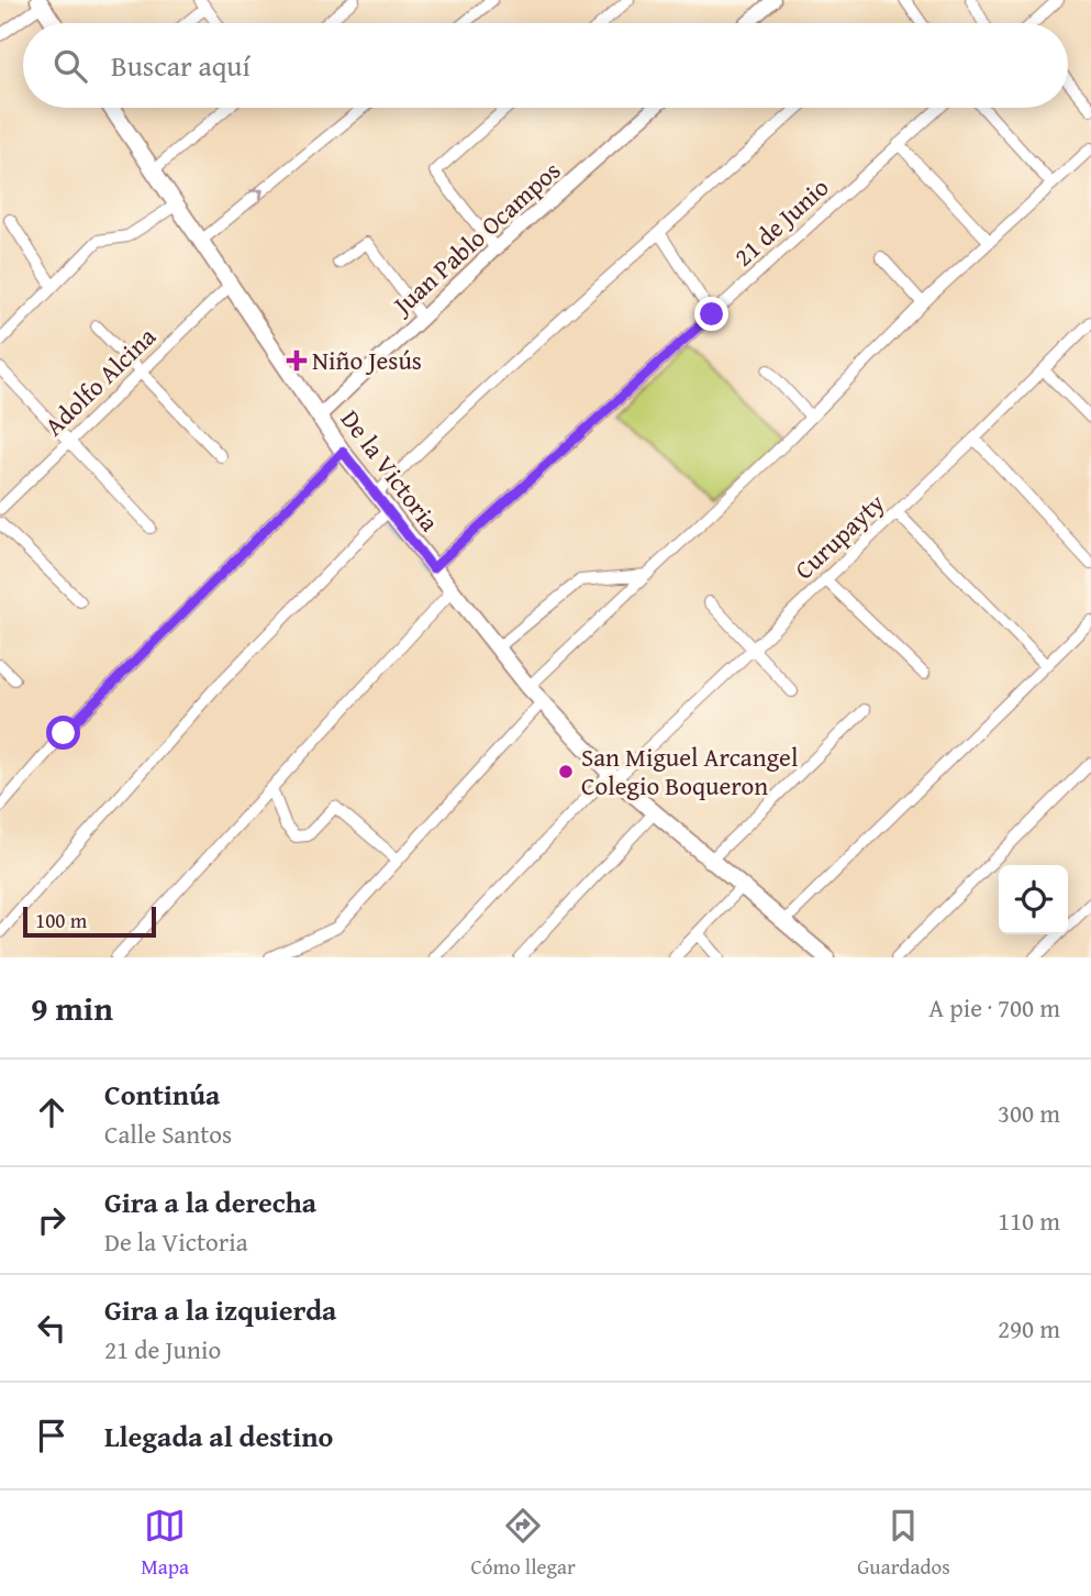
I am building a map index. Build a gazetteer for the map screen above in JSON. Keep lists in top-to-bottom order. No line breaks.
{"streets":{"main road":["De la Victoria"],"street":["21 de Junio","Juan Pablo Ocampos","Adolfo Alcina","Curupayty"]},"crossings":[["21 de Junio","De la Victoria"],["Juan Pablo Ocampos","De la Victoria"],["Adolfo Alcina","De la Victoria"],["De la Victoria","Curupayty"]],"places":{"health":["Niño Jesús"],"other":["San Miguel Arcangel Colegio Boqueron"]},"scale_bar":"100 m","page":{"search":"Buscar aquí","scale":"100 m","heading":["9 min","A pie · 700 m"],"list":[["Continúa","Calle Santos","300 m"],["Gira a la derecha","De la Victoria","110 m"],["Gira a la izquierda","21 de Junio","290 m"],"Llegada al destino"],"nav":["Mapa","Cómo llegar","Guardados"]}}
